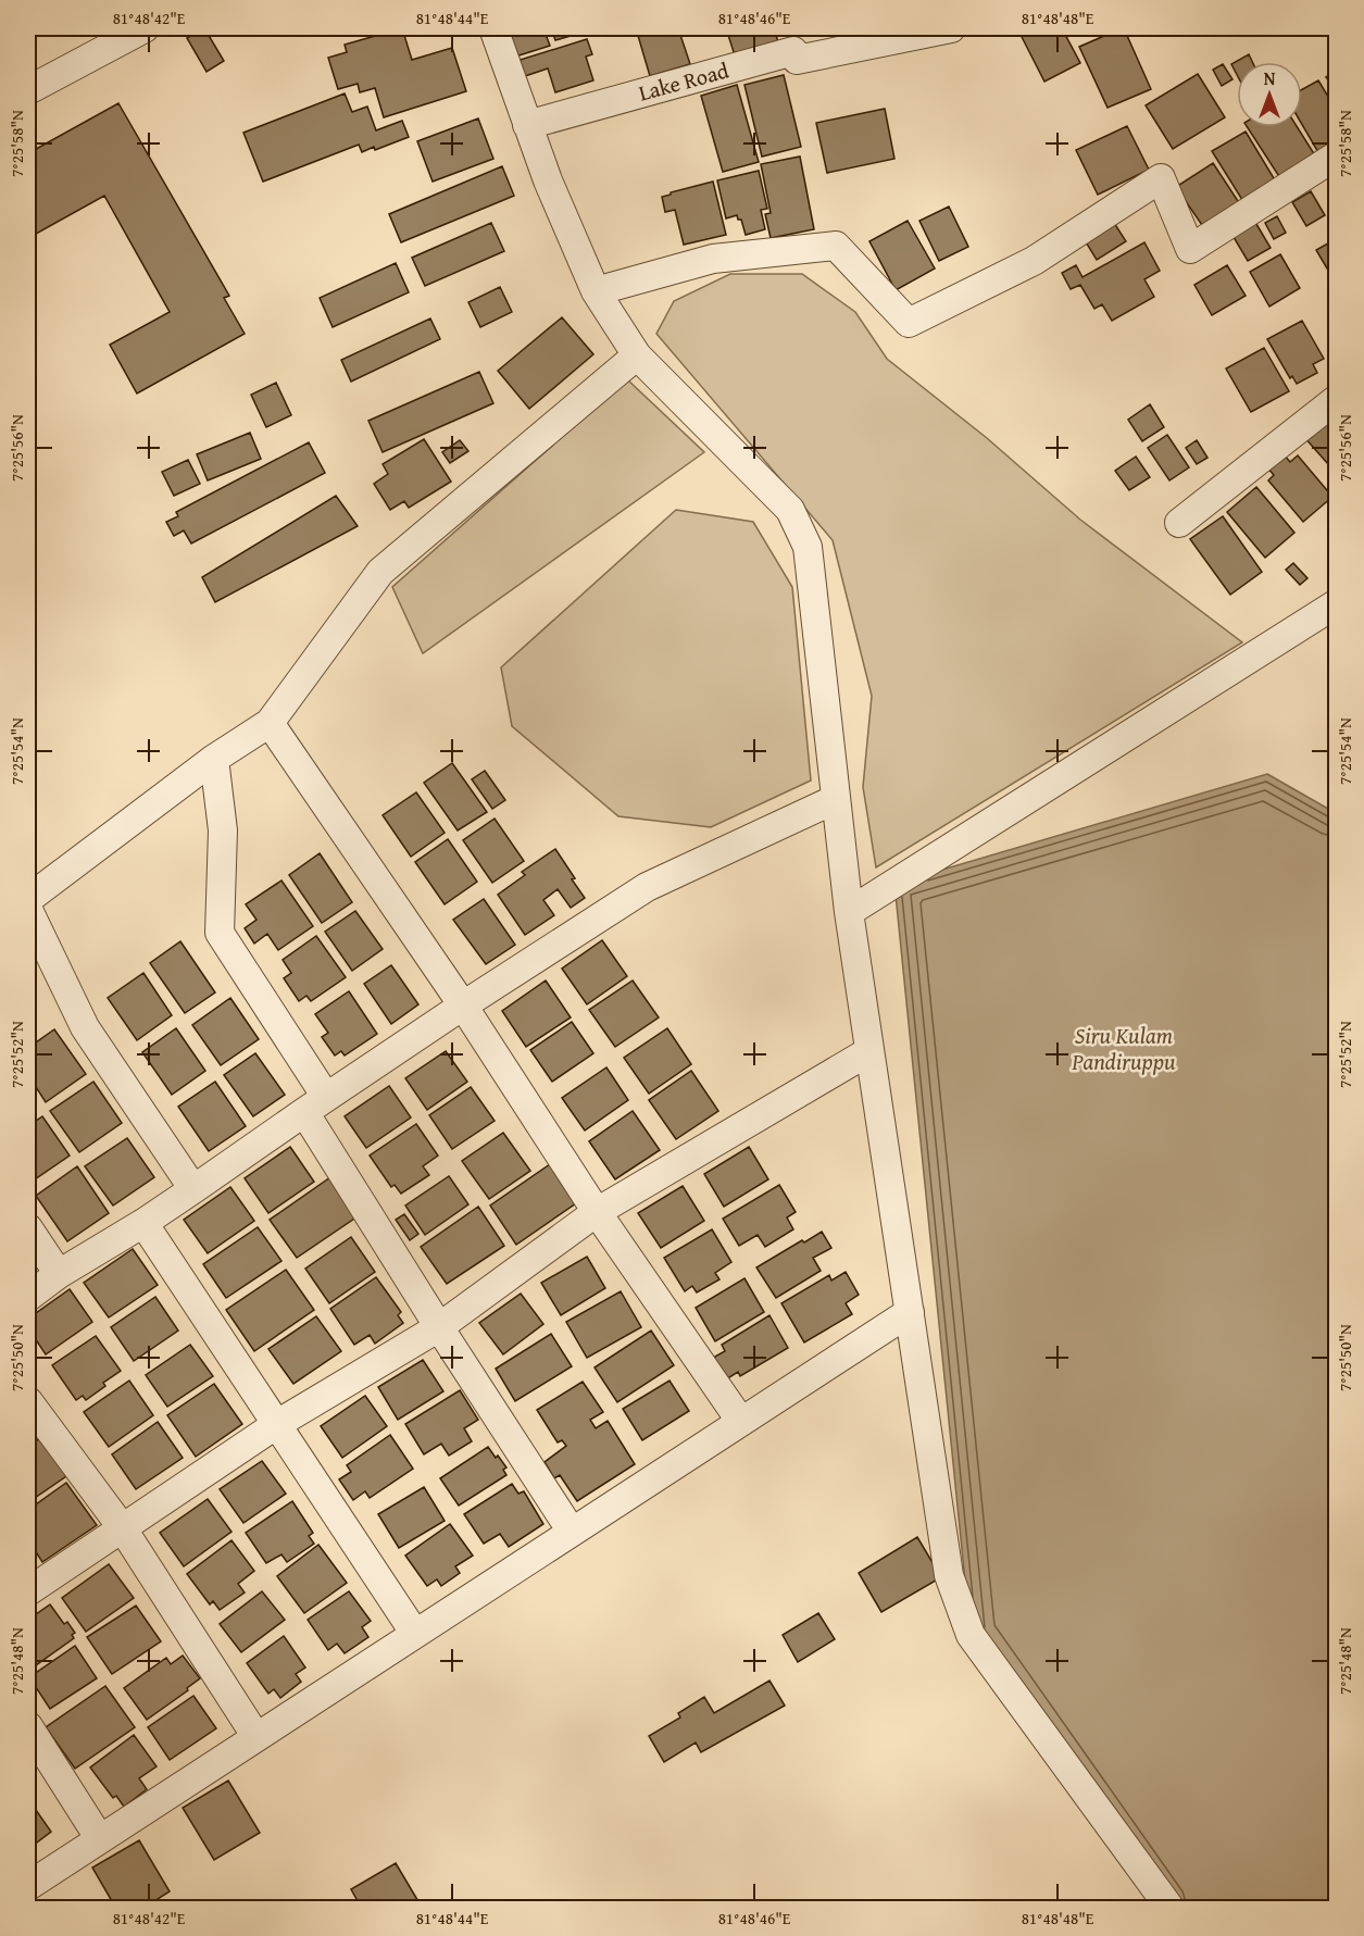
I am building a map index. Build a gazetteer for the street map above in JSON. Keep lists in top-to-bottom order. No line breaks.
{"streets":{"street":["Lake Road"]},"water":["Siru Kulam Pandiruppu"],"north":"top","coordinates":["81°48'42\"E","81°48'44\"E","81°48'46\"E","81°48'48\"E","7°25'58\"N","7°25'56\"N","7°25'54\"N","7°25'52\"N","7°25'50\"N","7°25'48\"N"]}
